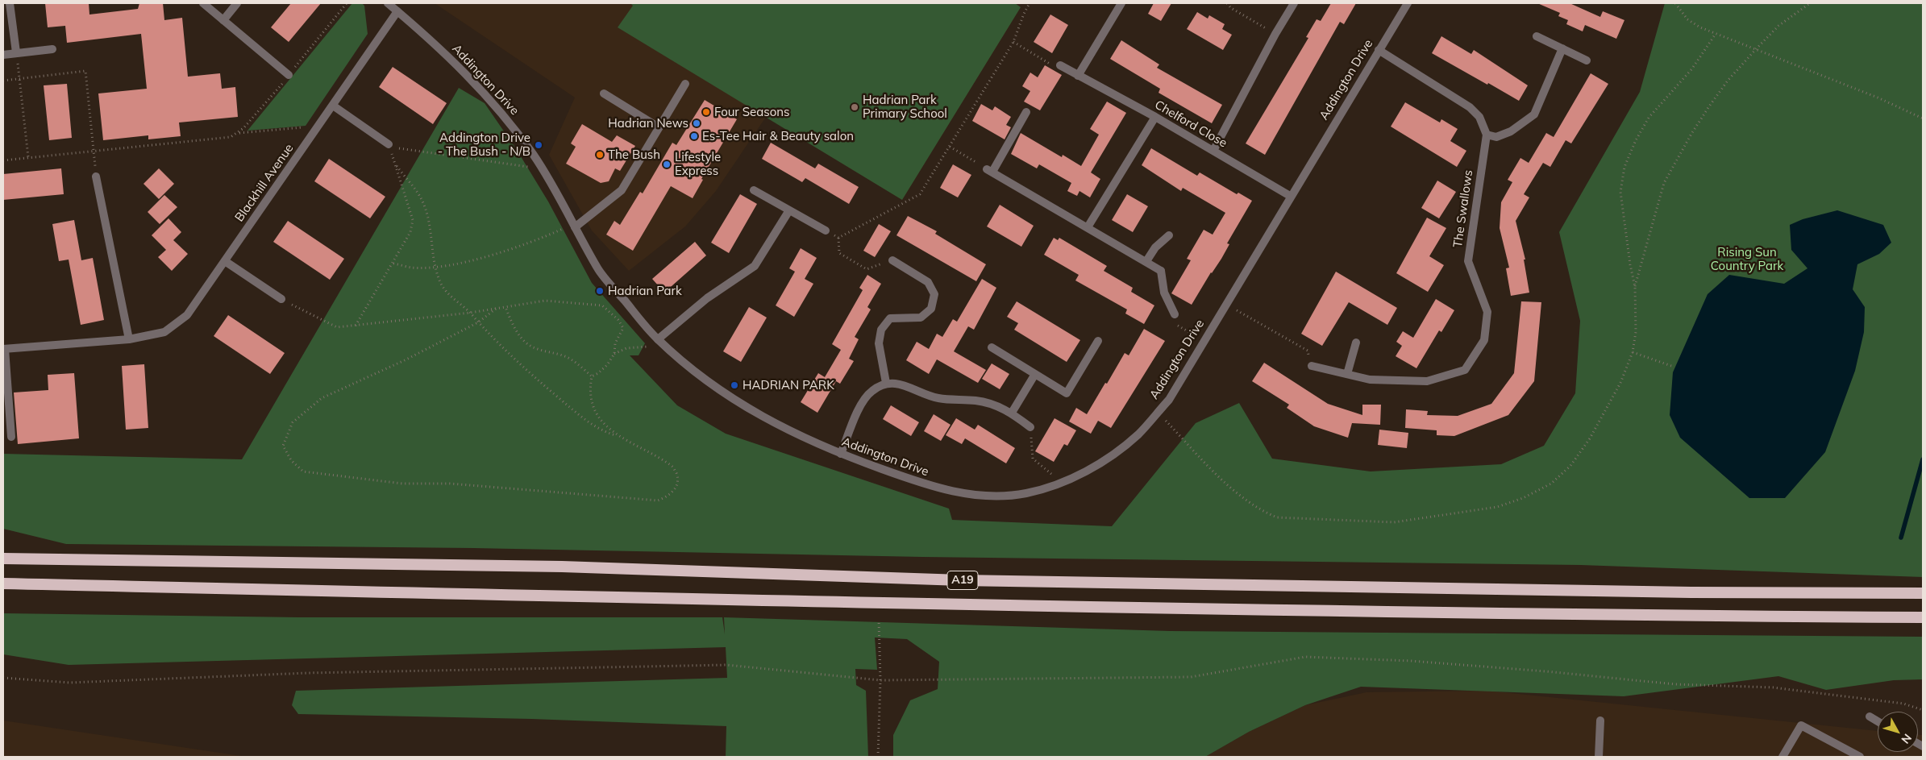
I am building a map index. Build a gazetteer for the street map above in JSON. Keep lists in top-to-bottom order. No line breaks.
{"streets":{"highway":["A19"],"street":["Addington Drive","Chelford Close","Blackhill Avenue","The Swallows"]},"crossings":[["Addington Drive","Chelford Close"],["Addington Drive","Blackhill Avenue"]],"parks":["Rising Sun Country Park"],"places":["Hadrian Park Primary School","Four Seasons","Hadrian News","Es-Tee Hair & Beauty salon","Addington Drive - The Bush - N/B","The Bush","Lifestyle Express","Hadrian Park","HADRIAN PARK"],"north":"bottom right"}
